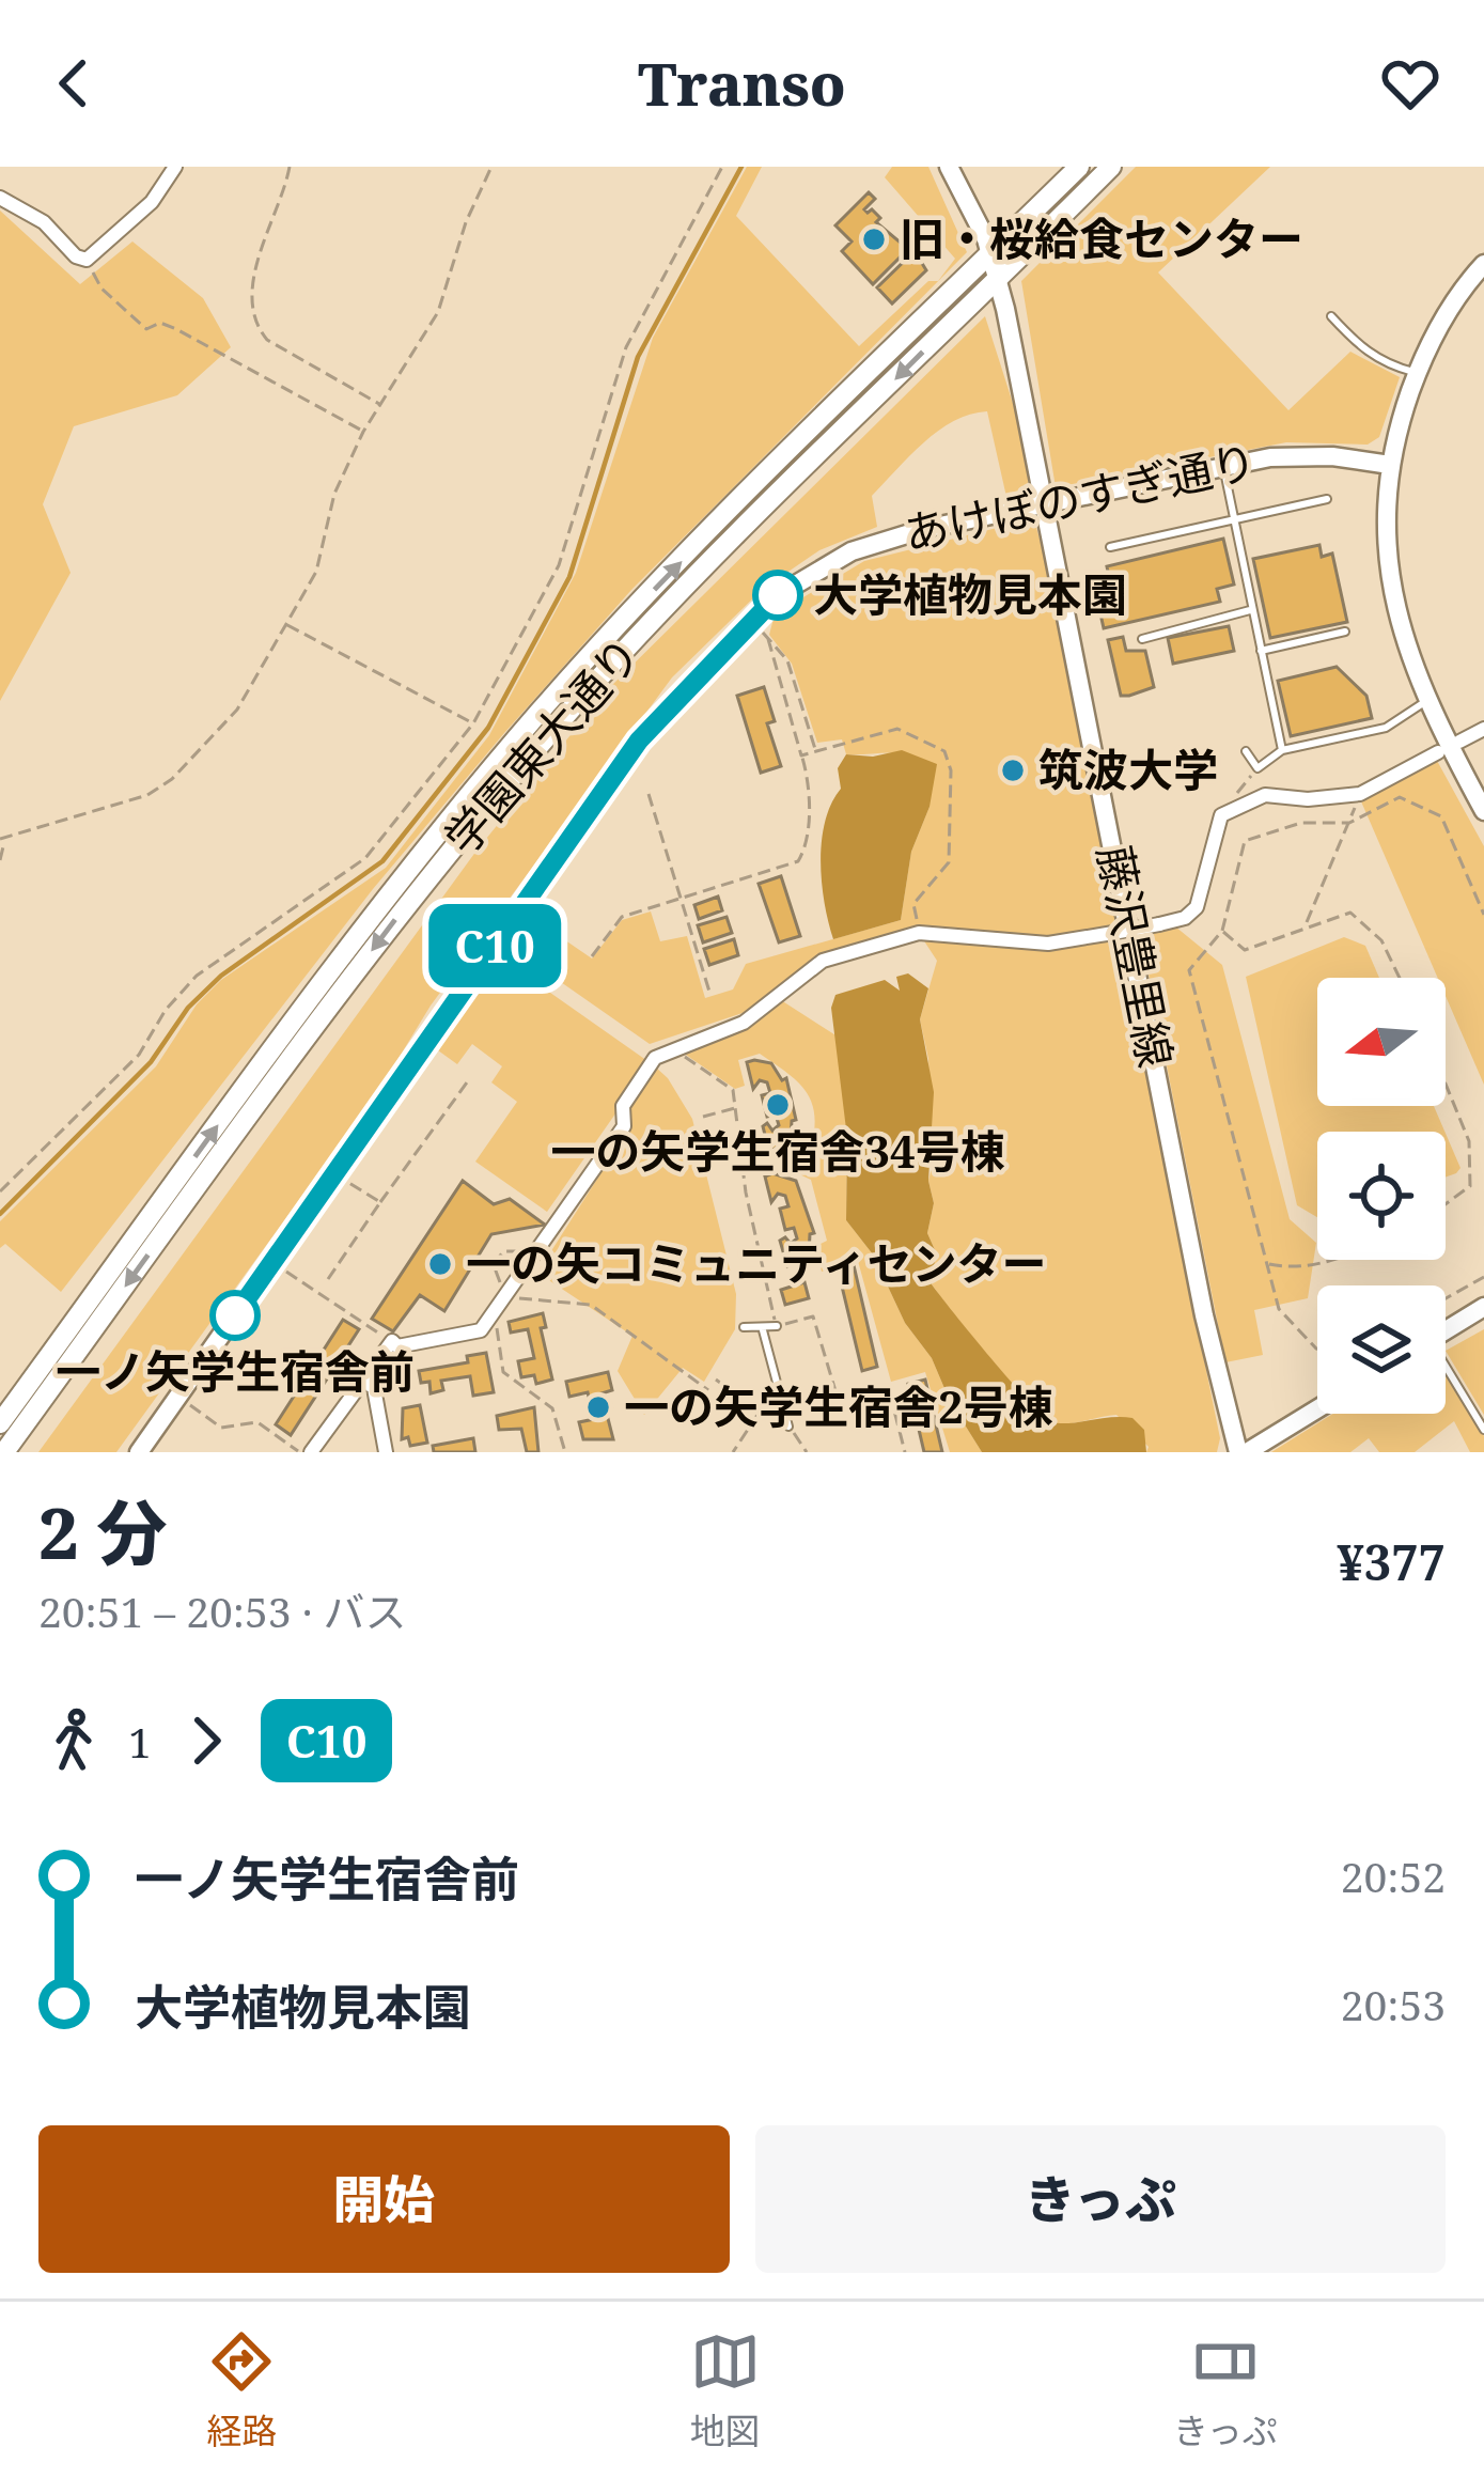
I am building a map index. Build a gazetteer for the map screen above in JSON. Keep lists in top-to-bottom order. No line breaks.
{"streets":{"main road":["学園東大通り"],"street":["あけぼのすぎ通り","藤沢豊里線"]},"crossings":[["あけぼのすぎ通り","藤沢豊里線"],["学園東大通り","藤沢豊里線"]],"places":["旧・桜給食センター","大学植物見本園","筑波大学","一の矢学生宿舎34号棟","一の矢コミュニティセンター","一ノ矢学生宿舎前","一の矢学生宿舎2号棟"],"lines":["bus line C10"],"north":"left","page":{"header":"Transo","on_map":"C10","heading":["2 分","20:51 – 20:53 · バス","¥377"],"legs":["1","C10"],"list":[{"name":"一ノ矢学生宿舎前","value":"20:52"},{"name":"大学植物見本園","value":"20:53"}],"buttons":["開始","きっぷ"],"tabs":["経路","地図","きっぷ"]}}
